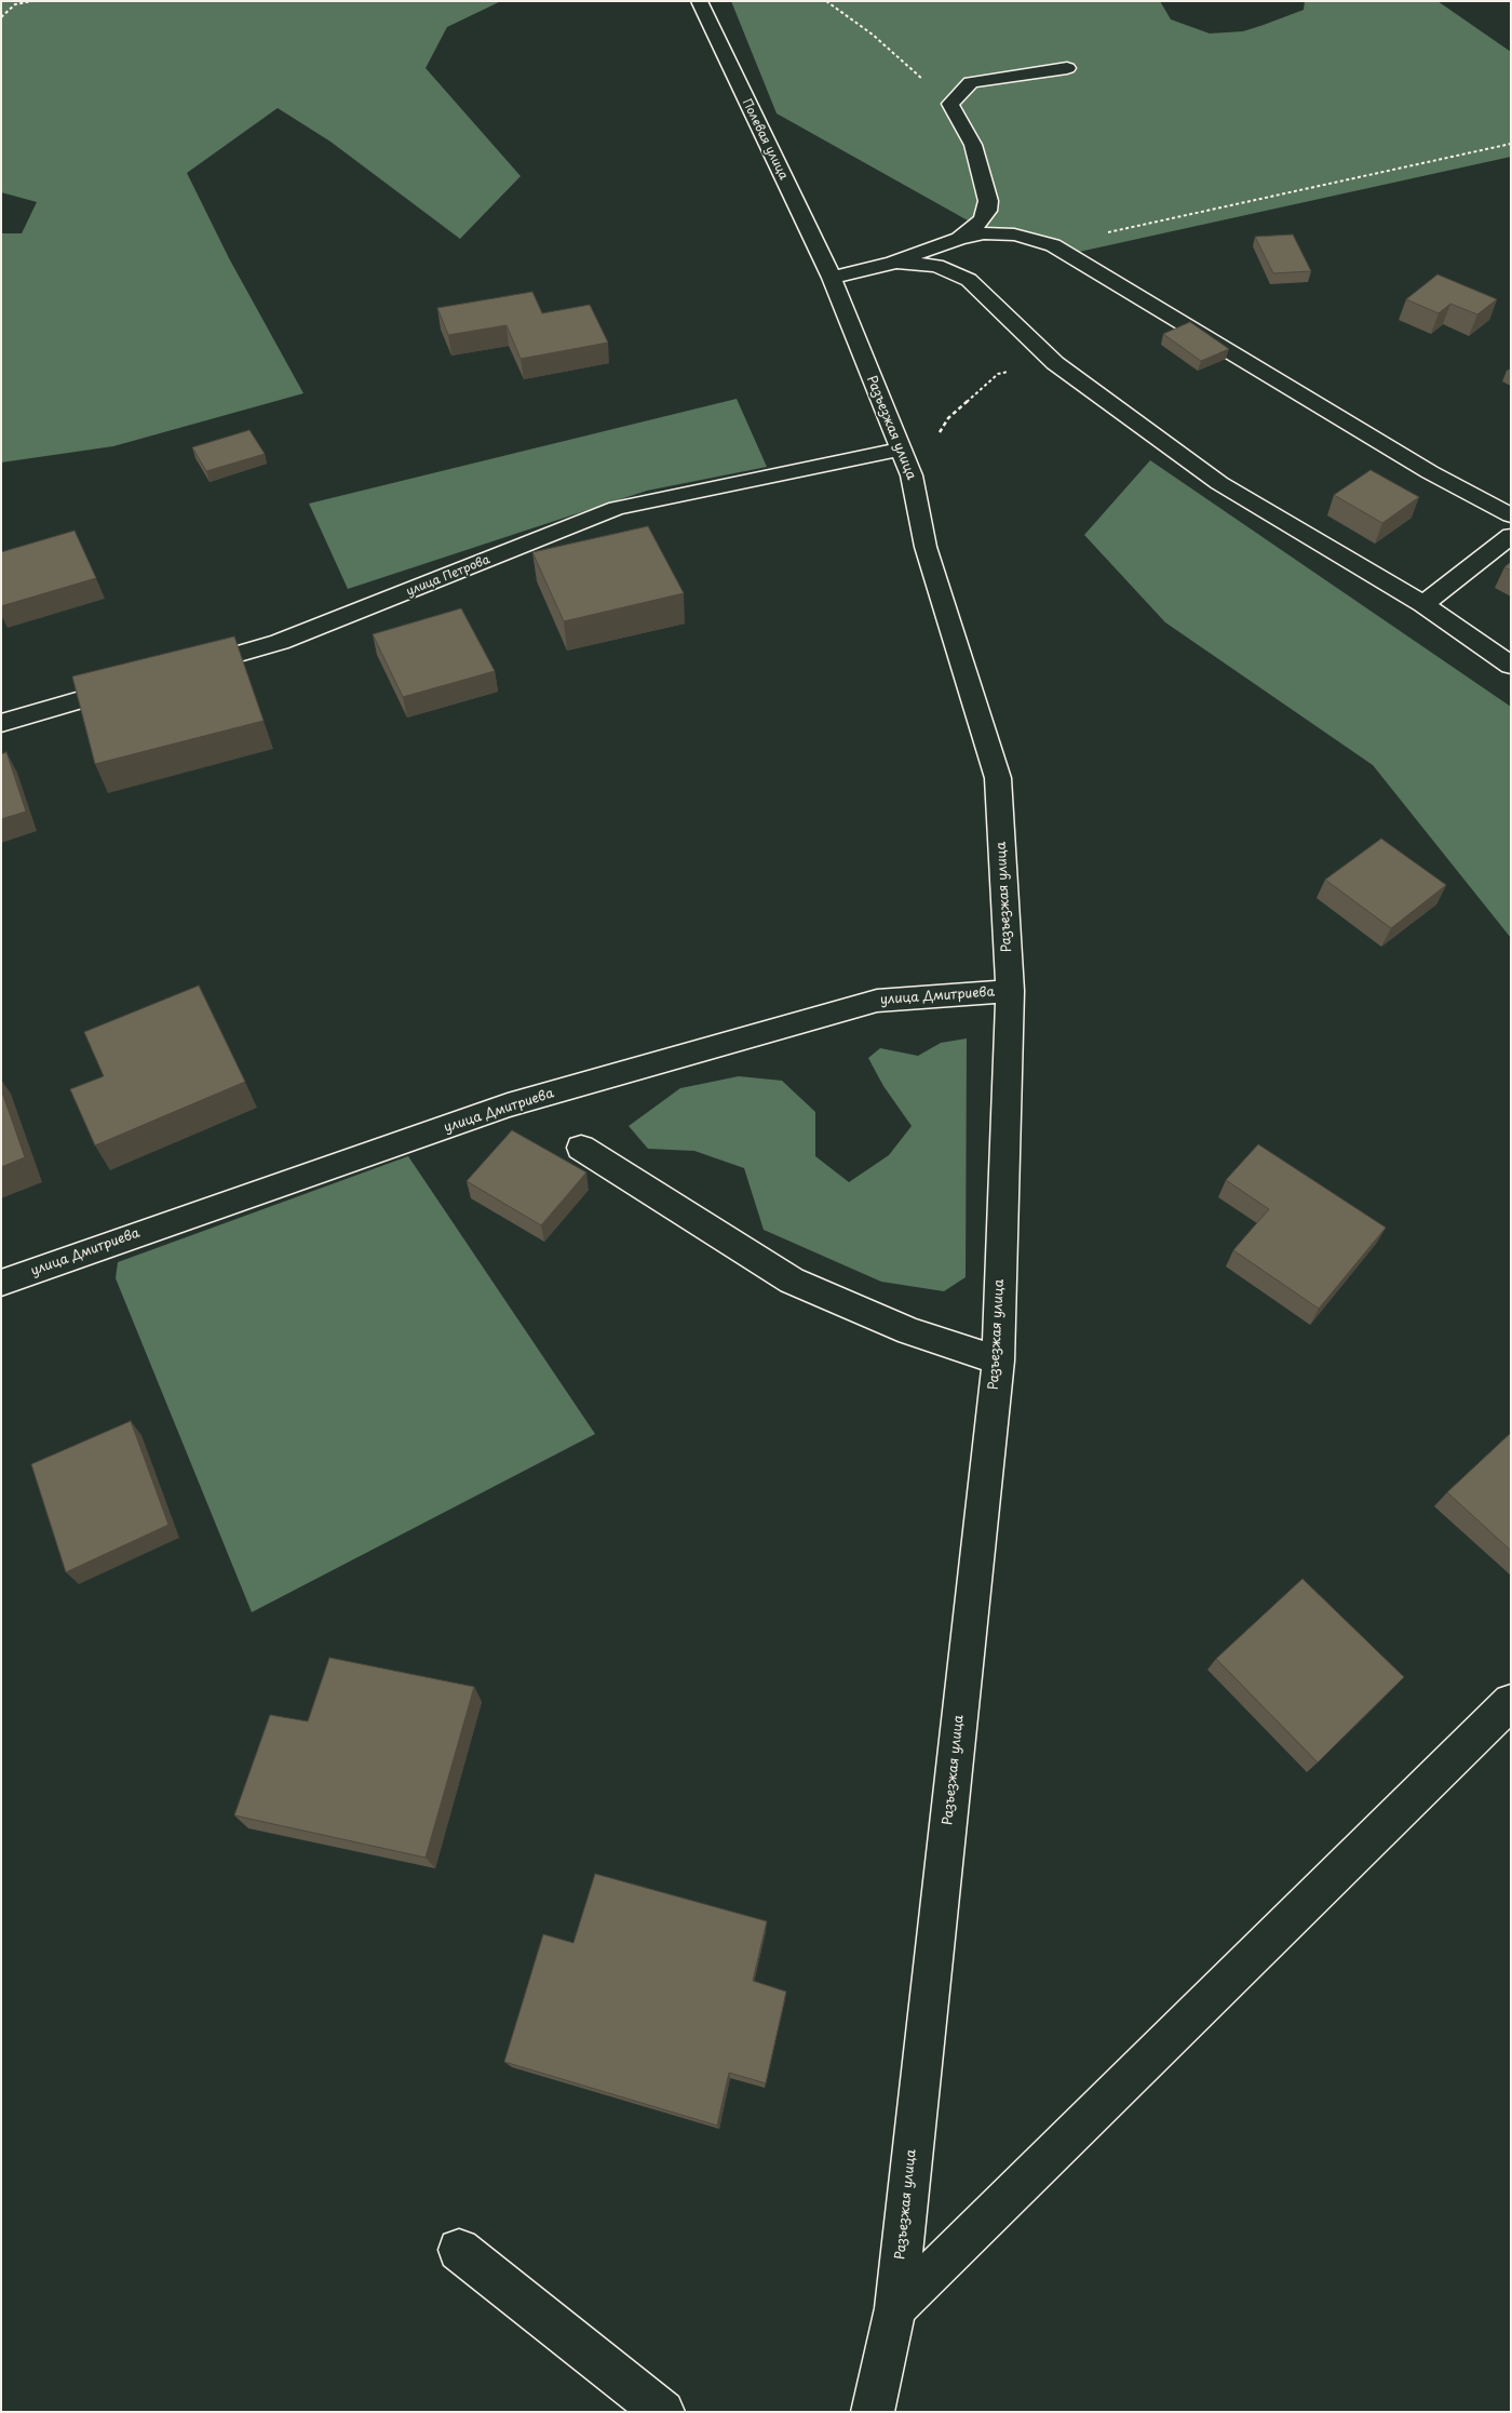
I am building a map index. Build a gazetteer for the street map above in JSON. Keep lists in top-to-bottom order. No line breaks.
{"streets":{"street":["Полевая улица","Разъезжая улица","улица Петрова","улица Дмитриева"]},"crossings":[["Полевая улица","Разъезжая улица"],["Разъезжая улица","улица Петрова"],["Разъезжая улица","улица Дмитриева"]]}
